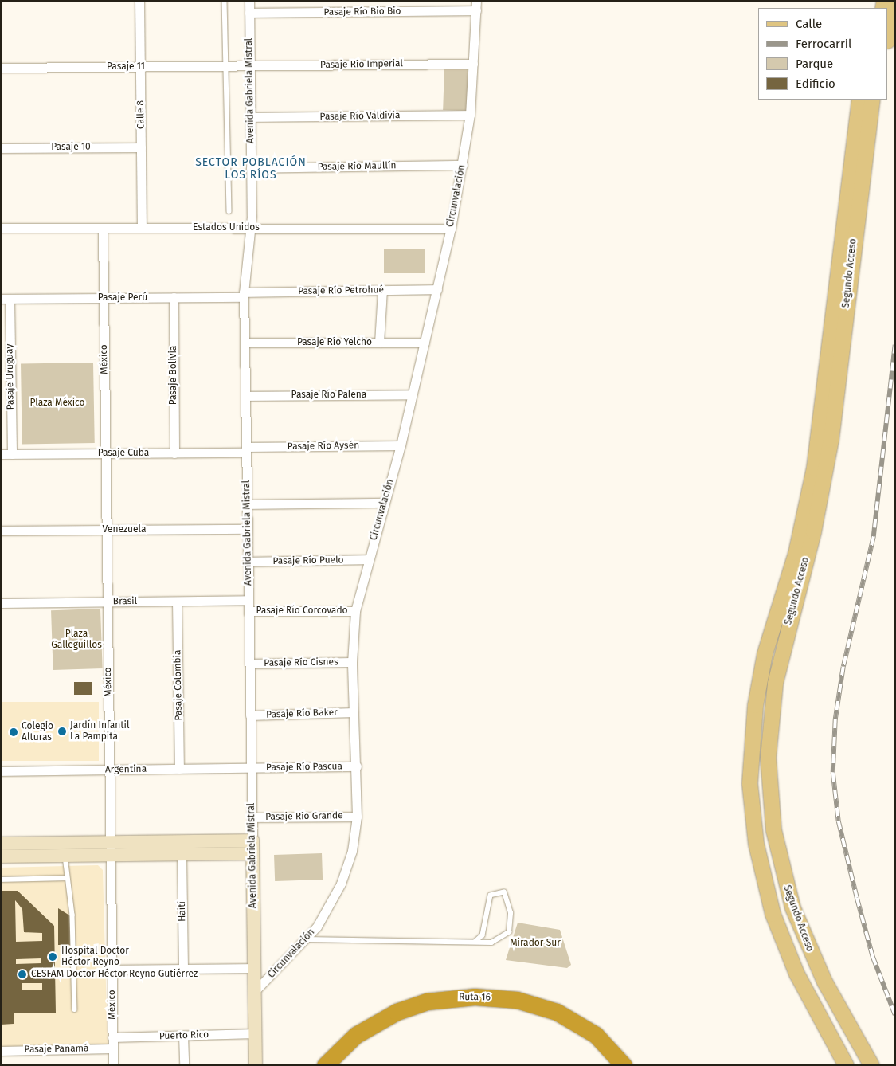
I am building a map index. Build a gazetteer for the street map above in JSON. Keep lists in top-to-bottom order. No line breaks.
{"streets":{"highway":["Ruta 16"],"main road":["Segundo Acceso"],"street":["Pasaje Río Bio Bio","Pasaje Río Imperial","Pasaje 11","Avenida Gabriela Mistral","Calle 8","Pasaje Río Valdivia","Pasaje 10","Pasaje Río Maullín","Circunvalación","Estados Unidos","Pasaje Río Petrohué","Pasaje Perú","Pasaje Río Yelcho","México","Pasaje Bolivia","Pasaje Uruguay","Pasaje Río Palena","Pasaje Río Aysén","Pasaje Cuba","Venezuela","Pasaje Río Puelo","Brasil","Pasaje Río Corcovado","Pasaje Río Cisnes","Pasaje Colombia","Pasaje Río Baker","Pasaje Río Pascua","Argentina","Pasaje Río Grande","Haití","Puerto Rico","Pasaje Panamá"]},"crossings":[["Pasaje Río Bio Bio","Avenida Gabriela Mistral"],["Pasaje Río Bio Bio","Circunvalación"],["Pasaje Río Imperial","Pasaje 11"],["Pasaje Río Imperial","Avenida Gabriela Mistral"],["Pasaje Río Imperial","Circunvalación"],["Pasaje 11","Avenida Gabriela Mistral"],["Pasaje 11","Calle 8"],["Avenida Gabriela Mistral","Pasaje Río Valdivia"],["Avenida Gabriela Mistral","Pasaje Río Maullín"],["Avenida Gabriela Mistral","Circunvalación"],["Avenida Gabriela Mistral","Estados Unidos"],["Avenida Gabriela Mistral","Pasaje Río Petrohué"],["Avenida Gabriela Mistral","Pasaje Perú"],["Avenida Gabriela Mistral","Pasaje Río Yelcho"],["Avenida Gabriela Mistral","Pasaje Río Palena"],["Avenida Gabriela Mistral","Pasaje Río Aysén"],["Avenida Gabriela Mistral","Pasaje Cuba"],["Avenida Gabriela Mistral","Venezuela"],["Avenida Gabriela Mistral","Pasaje Río Puelo"],["Avenida Gabriela Mistral","Brasil"],["Avenida Gabriela Mistral","Pasaje Río Corcovado"],["Avenida Gabriela Mistral","Pasaje Río Cisnes"],["Avenida Gabriela Mistral","Pasaje Río Baker"],["Avenida Gabriela Mistral","Pasaje Río Pascua"],["Avenida Gabriela Mistral","Argentina"],["Avenida Gabriela Mistral","Pasaje Río Grande"],["Avenida Gabriela Mistral","Puerto Rico"],["Calle 8","Pasaje 10"],["Calle 8","Estados Unidos"],["Pasaje Río Valdivia","Circunvalación"],["Pasaje Río Maullín","Circunvalación"],["Circunvalación","Estados Unidos"],["Circunvalación","Pasaje Río Petrohué"],["Circunvalación","Pasaje Río Yelcho"],["Circunvalación","Pasaje Río Palena"],["Circunvalación","Pasaje Río Aysén"],["Circunvalación","Pasaje Río Puelo"],["Circunvalación","Pasaje Río Corcovado"],["Circunvalación","Pasaje Río Cisnes"],["Circunvalación","Pasaje Río Baker"],["Circunvalación","Pasaje Río Pascua"],["Circunvalación","Pasaje Río Grande"],["Estados Unidos","México"],["Pasaje Río Petrohué","Pasaje Perú"],["Pasaje Perú","México"],["Pasaje Perú","Pasaje Bolivia"],["Pasaje Perú","Pasaje Uruguay"],["México","Pasaje Cuba"],["México","Venezuela"],["México","Brasil"],["México","Argentina"],["México","Puerto Rico"],["México","Pasaje Panamá"],["Pasaje Bolivia","Pasaje Cuba"],["Pasaje Uruguay","Pasaje Cuba"],["Pasaje Río Aysén","Pasaje Cuba"],["Brasil","Pasaje Colombia"],["Pasaje Colombia","Argentina"],["Pasaje Río Pascua","Argentina"]],"districts":["SECTOR POBLACIÓN LOS RÍOS"],"parks":["Plaza México","Plaza Galleguillos","Mirador Sur"],"places":["Jardín Infantil La Pampita","Colegio Alturas","Hospital Doctor Héctor Reyno","CESFAM Doctor Héctor Reyno Gutiérrez"],"legend":["Calle","Ferrocarril","Parque","Edificio"]}
